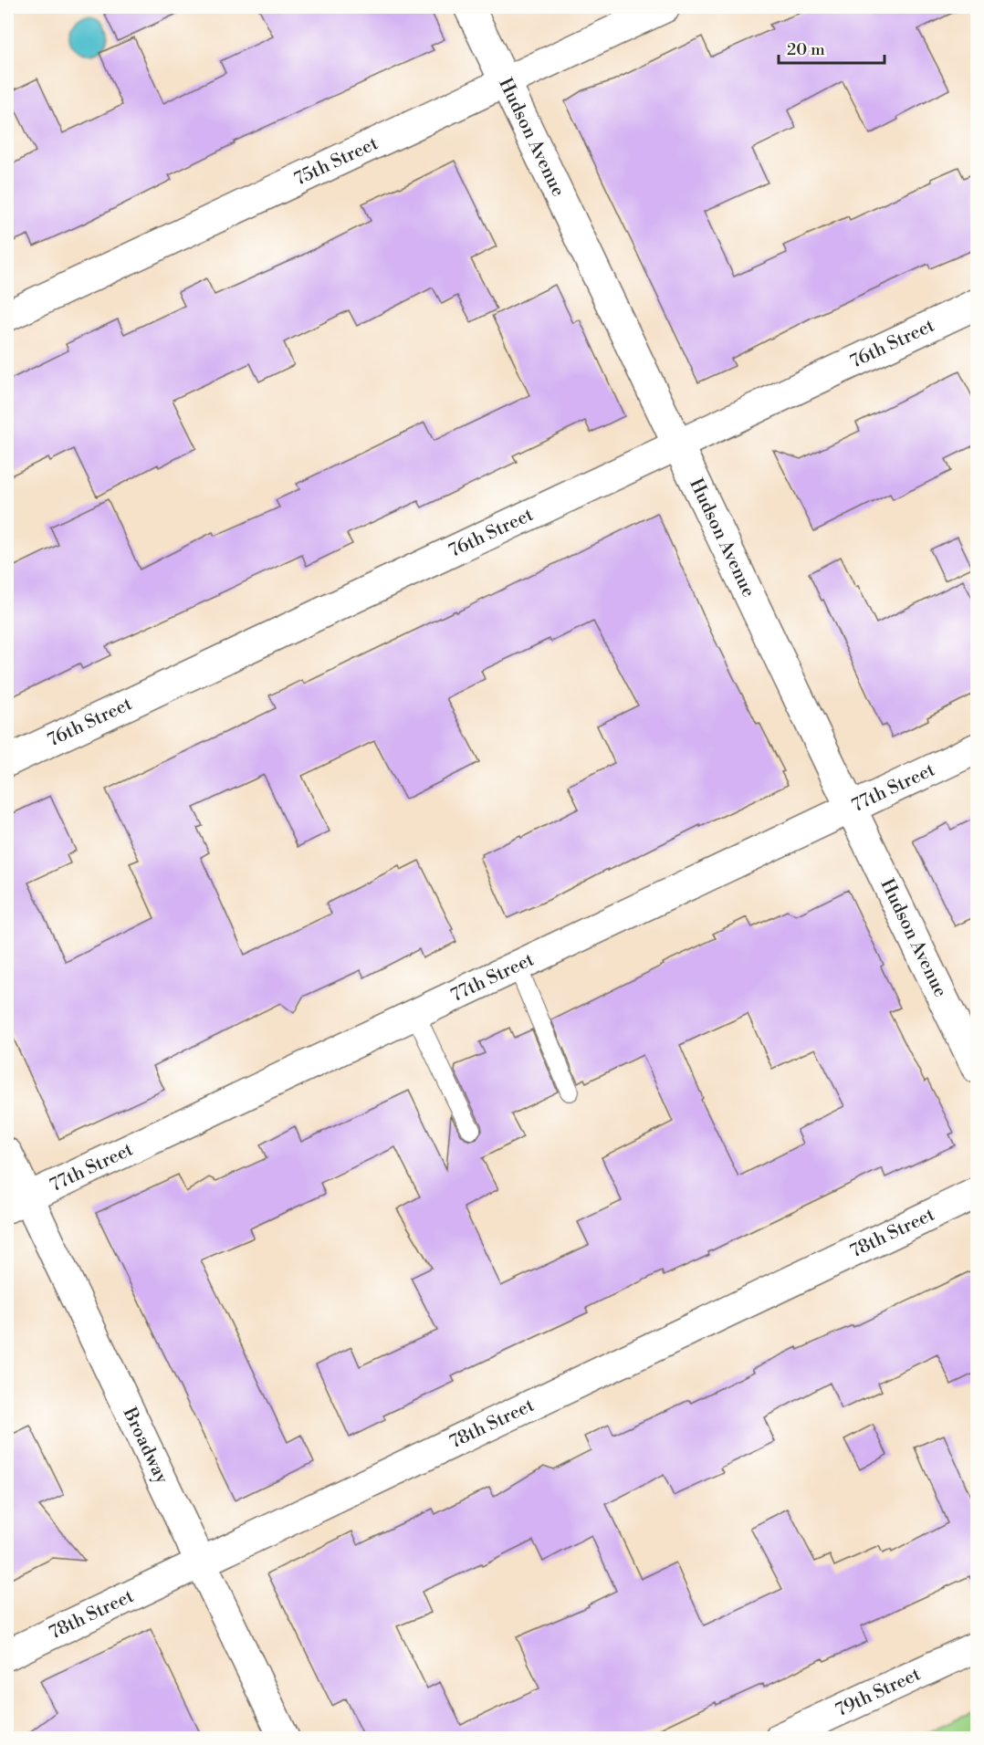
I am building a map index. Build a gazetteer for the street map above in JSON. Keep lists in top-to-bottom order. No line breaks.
{"streets":{"street":["Hudson Avenue","75th Street","76th Street","77th Street","78th Street","Broadway","79th Street"]},"crossings":[["Hudson Avenue","75th Street"],["Hudson Avenue","76th Street"],["Hudson Avenue","77th Street"],["77th Street","Broadway"],["78th Street","Broadway"]],"scale_bar":"20 m"}
